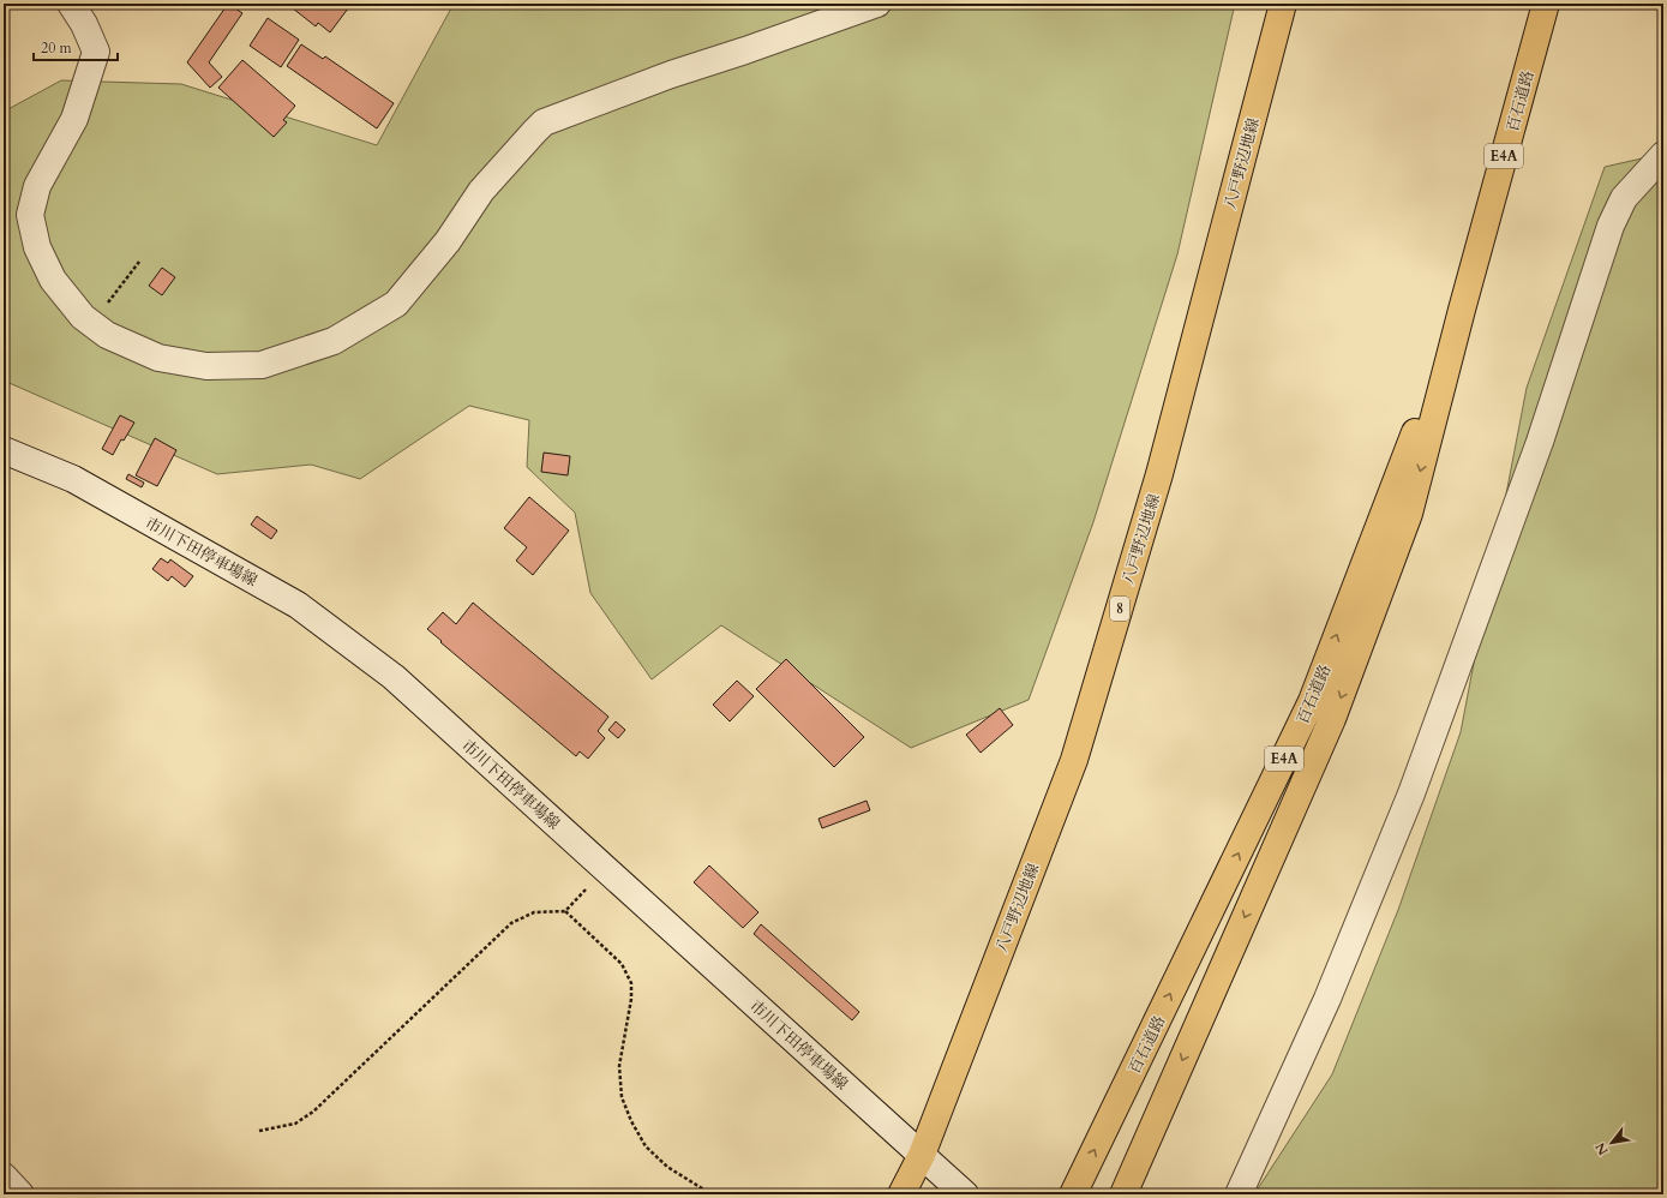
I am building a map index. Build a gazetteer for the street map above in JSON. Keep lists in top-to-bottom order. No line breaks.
{"streets":{"main road":["百石道路","E4A","八戸野辺地線","8"],"street":["市川下田停車場線"]},"crossings":[["八戸野辺地線","市川下田停車場線"]],"scale_bar":"20 m","north":"bottom left"}
